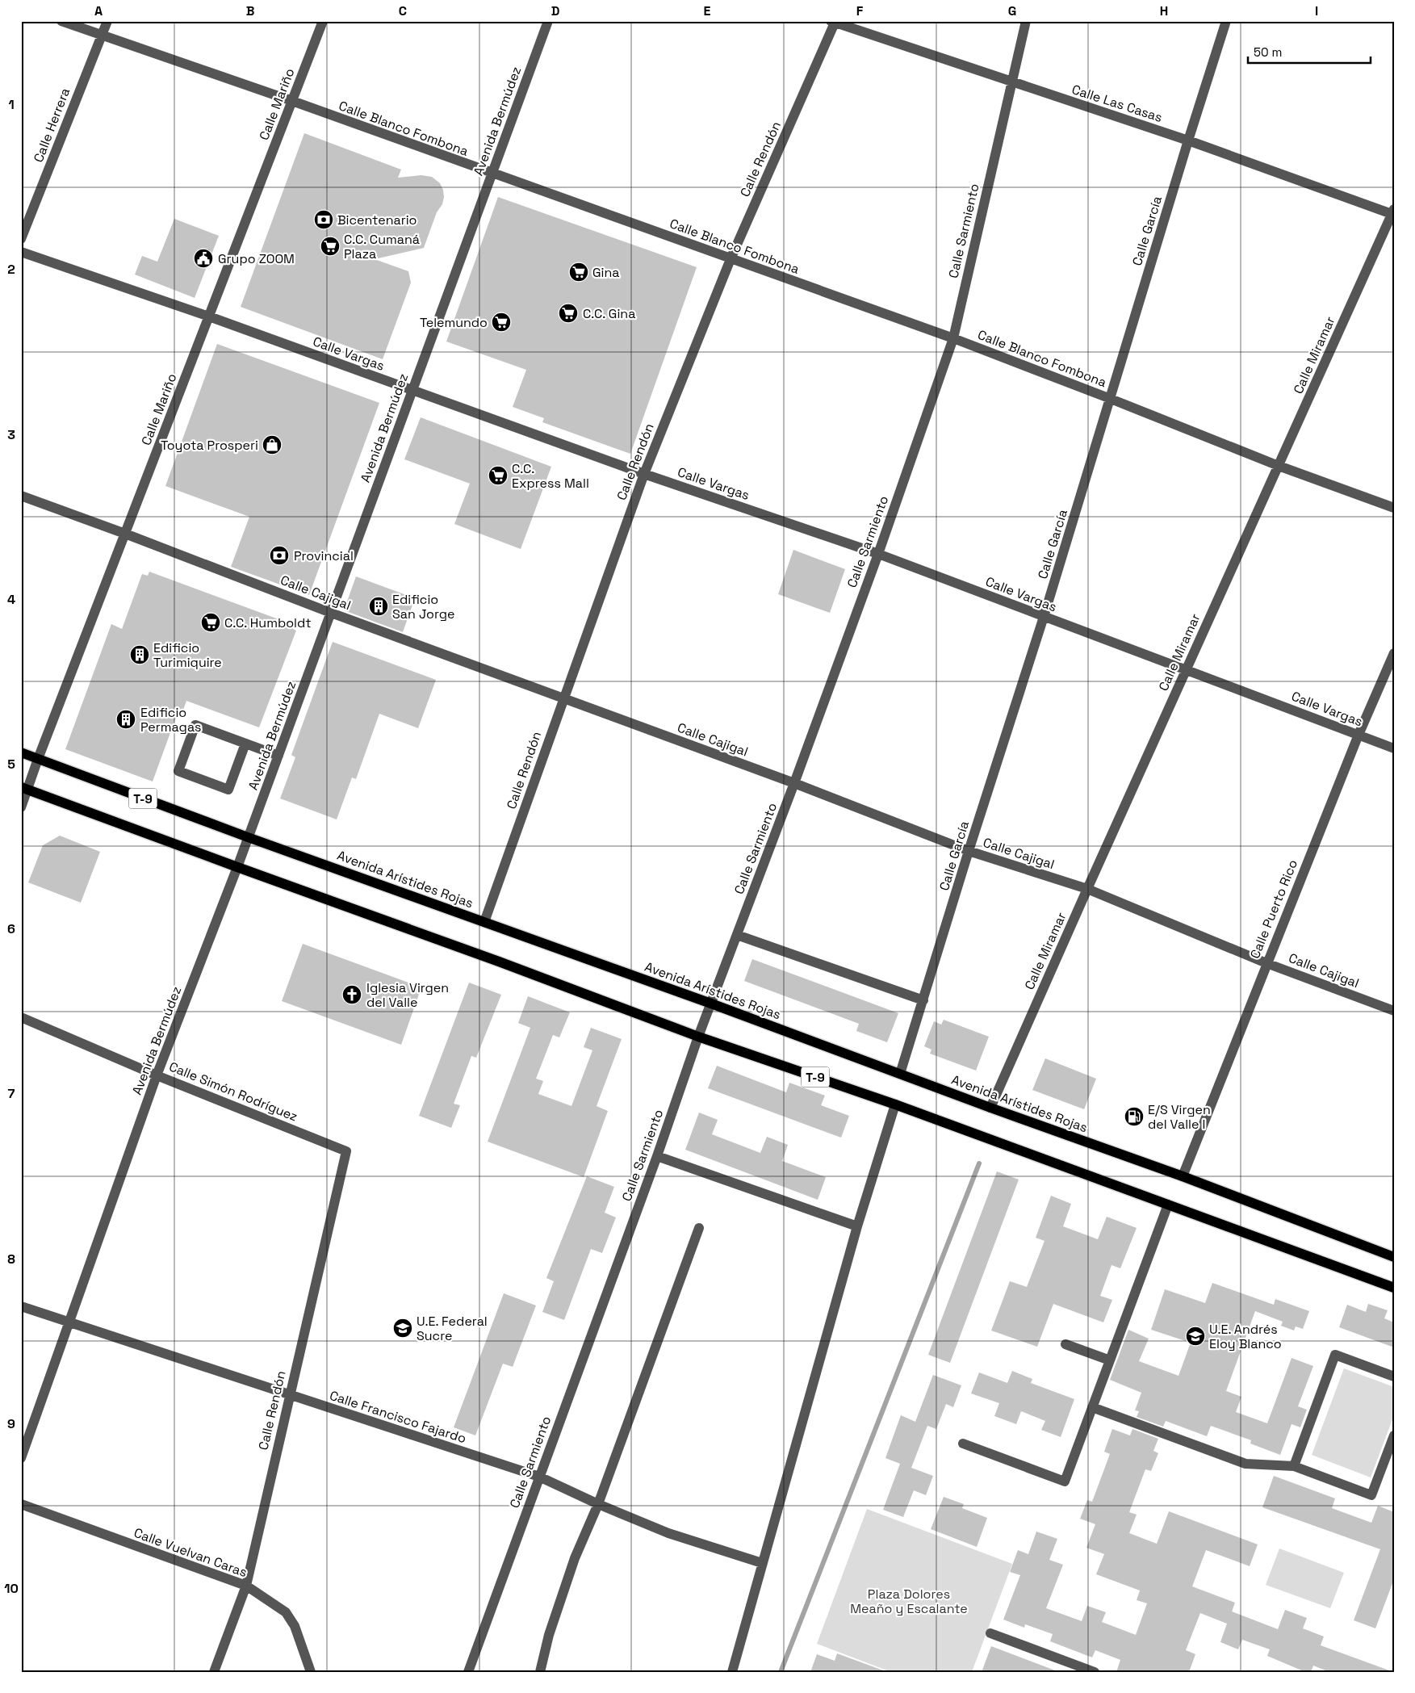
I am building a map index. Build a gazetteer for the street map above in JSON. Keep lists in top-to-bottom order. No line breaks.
{"streets":{"main road":["T-9","Avenida Arístides Rojas"],"street":["Calle Las Casas","Calle Mariño","Avenida Bermúdez","Calle Herrera","Calle Blanco Fombona","Calle Rendón","Calle Sarmiento","Calle García","Calle Vargas","Calle Miramar","Calle Cajigal","Calle Puerto Rico","Calle Simón Rodríguez","Calle Francisco Fajardo","Calle Vuelvan Caras"]},"crossings":[["Calle Las Casas","Calle Rendón"],["Calle Las Casas","Calle Sarmiento"],["Calle Las Casas","Calle García"],["Calle Las Casas","Calle Miramar"],["Calle Mariño","Calle Blanco Fombona"],["Calle Mariño","Calle Vargas"],["Calle Mariño","Calle Cajigal"],["Calle Mariño","T-9"],["Calle Mariño","Avenida Arístides Rojas"],["Avenida Bermúdez","Calle Blanco Fombona"],["Avenida Bermúdez","Calle Vargas"],["Avenida Bermúdez","Calle Cajigal"],["Avenida Bermúdez","T-9"],["Avenida Bermúdez","Avenida Arístides Rojas"],["Avenida Bermúdez","Calle Simón Rodríguez"],["Avenida Bermúdez","Calle Francisco Fajardo"],["Calle Herrera","Calle Blanco Fombona"],["Calle Blanco Fombona","Calle Rendón"],["Calle Blanco Fombona","Calle Sarmiento"],["Calle Blanco Fombona","Calle García"],["Calle Blanco Fombona","Calle Miramar"],["Calle Rendón","Calle Vargas"],["Calle Rendón","Calle Cajigal"],["Calle Rendón","Avenida Arístides Rojas"],["Calle Rendón","Calle Simón Rodríguez"],["Calle Rendón","Calle Francisco Fajardo"],["Calle Rendón","Calle Vuelvan Caras"],["Calle Sarmiento","Calle Vargas"],["Calle Sarmiento","Calle Cajigal"],["Calle Sarmiento","T-9"],["Calle Sarmiento","Avenida Arístides Rojas"],["Calle Sarmiento","Calle Francisco Fajardo"],["Calle García","Calle Vargas"],["Calle García","Calle Cajigal"],["Calle García","Avenida Arístides Rojas"],["Calle Vargas","Calle Miramar"],["Calle Vargas","Calle Puerto Rico"],["Calle Miramar","Calle Cajigal"],["Calle Miramar","Avenida Arístides Rojas"],["Calle Cajigal","Calle Puerto Rico"],["Avenida Arístides Rojas","Calle Puerto Rico"]],"parks":["Plaza Dolores Meaño y Escalante"],"places":{"bank":["Bicentenario","Provincial"],"supermarket":["C.C. Cumaná Plaza","Gina","C.C. Gina","Telemundo","C.C. Express Mall","C.C. Humboldt"],"public building":["Grupo ZOOM"],"shop":["Toyota Prosperi"],"building":["Edificio San Jorge","Edificio Turimiquire","Edificio Permagas"],"church":["Iglesia Virgen del Valle"],"fuel station":["E/S Virgen del Valle I"],"school or university":["U.E. Federal Sucre","U.E. Andrés Eloy Blanco"]},"scale_bar":"50 m","grid":{"columns":["A","B","C","D","E","F","G","H","I"],"rows":["1","2","3","4","5","6","7","8","9","10"]}}
